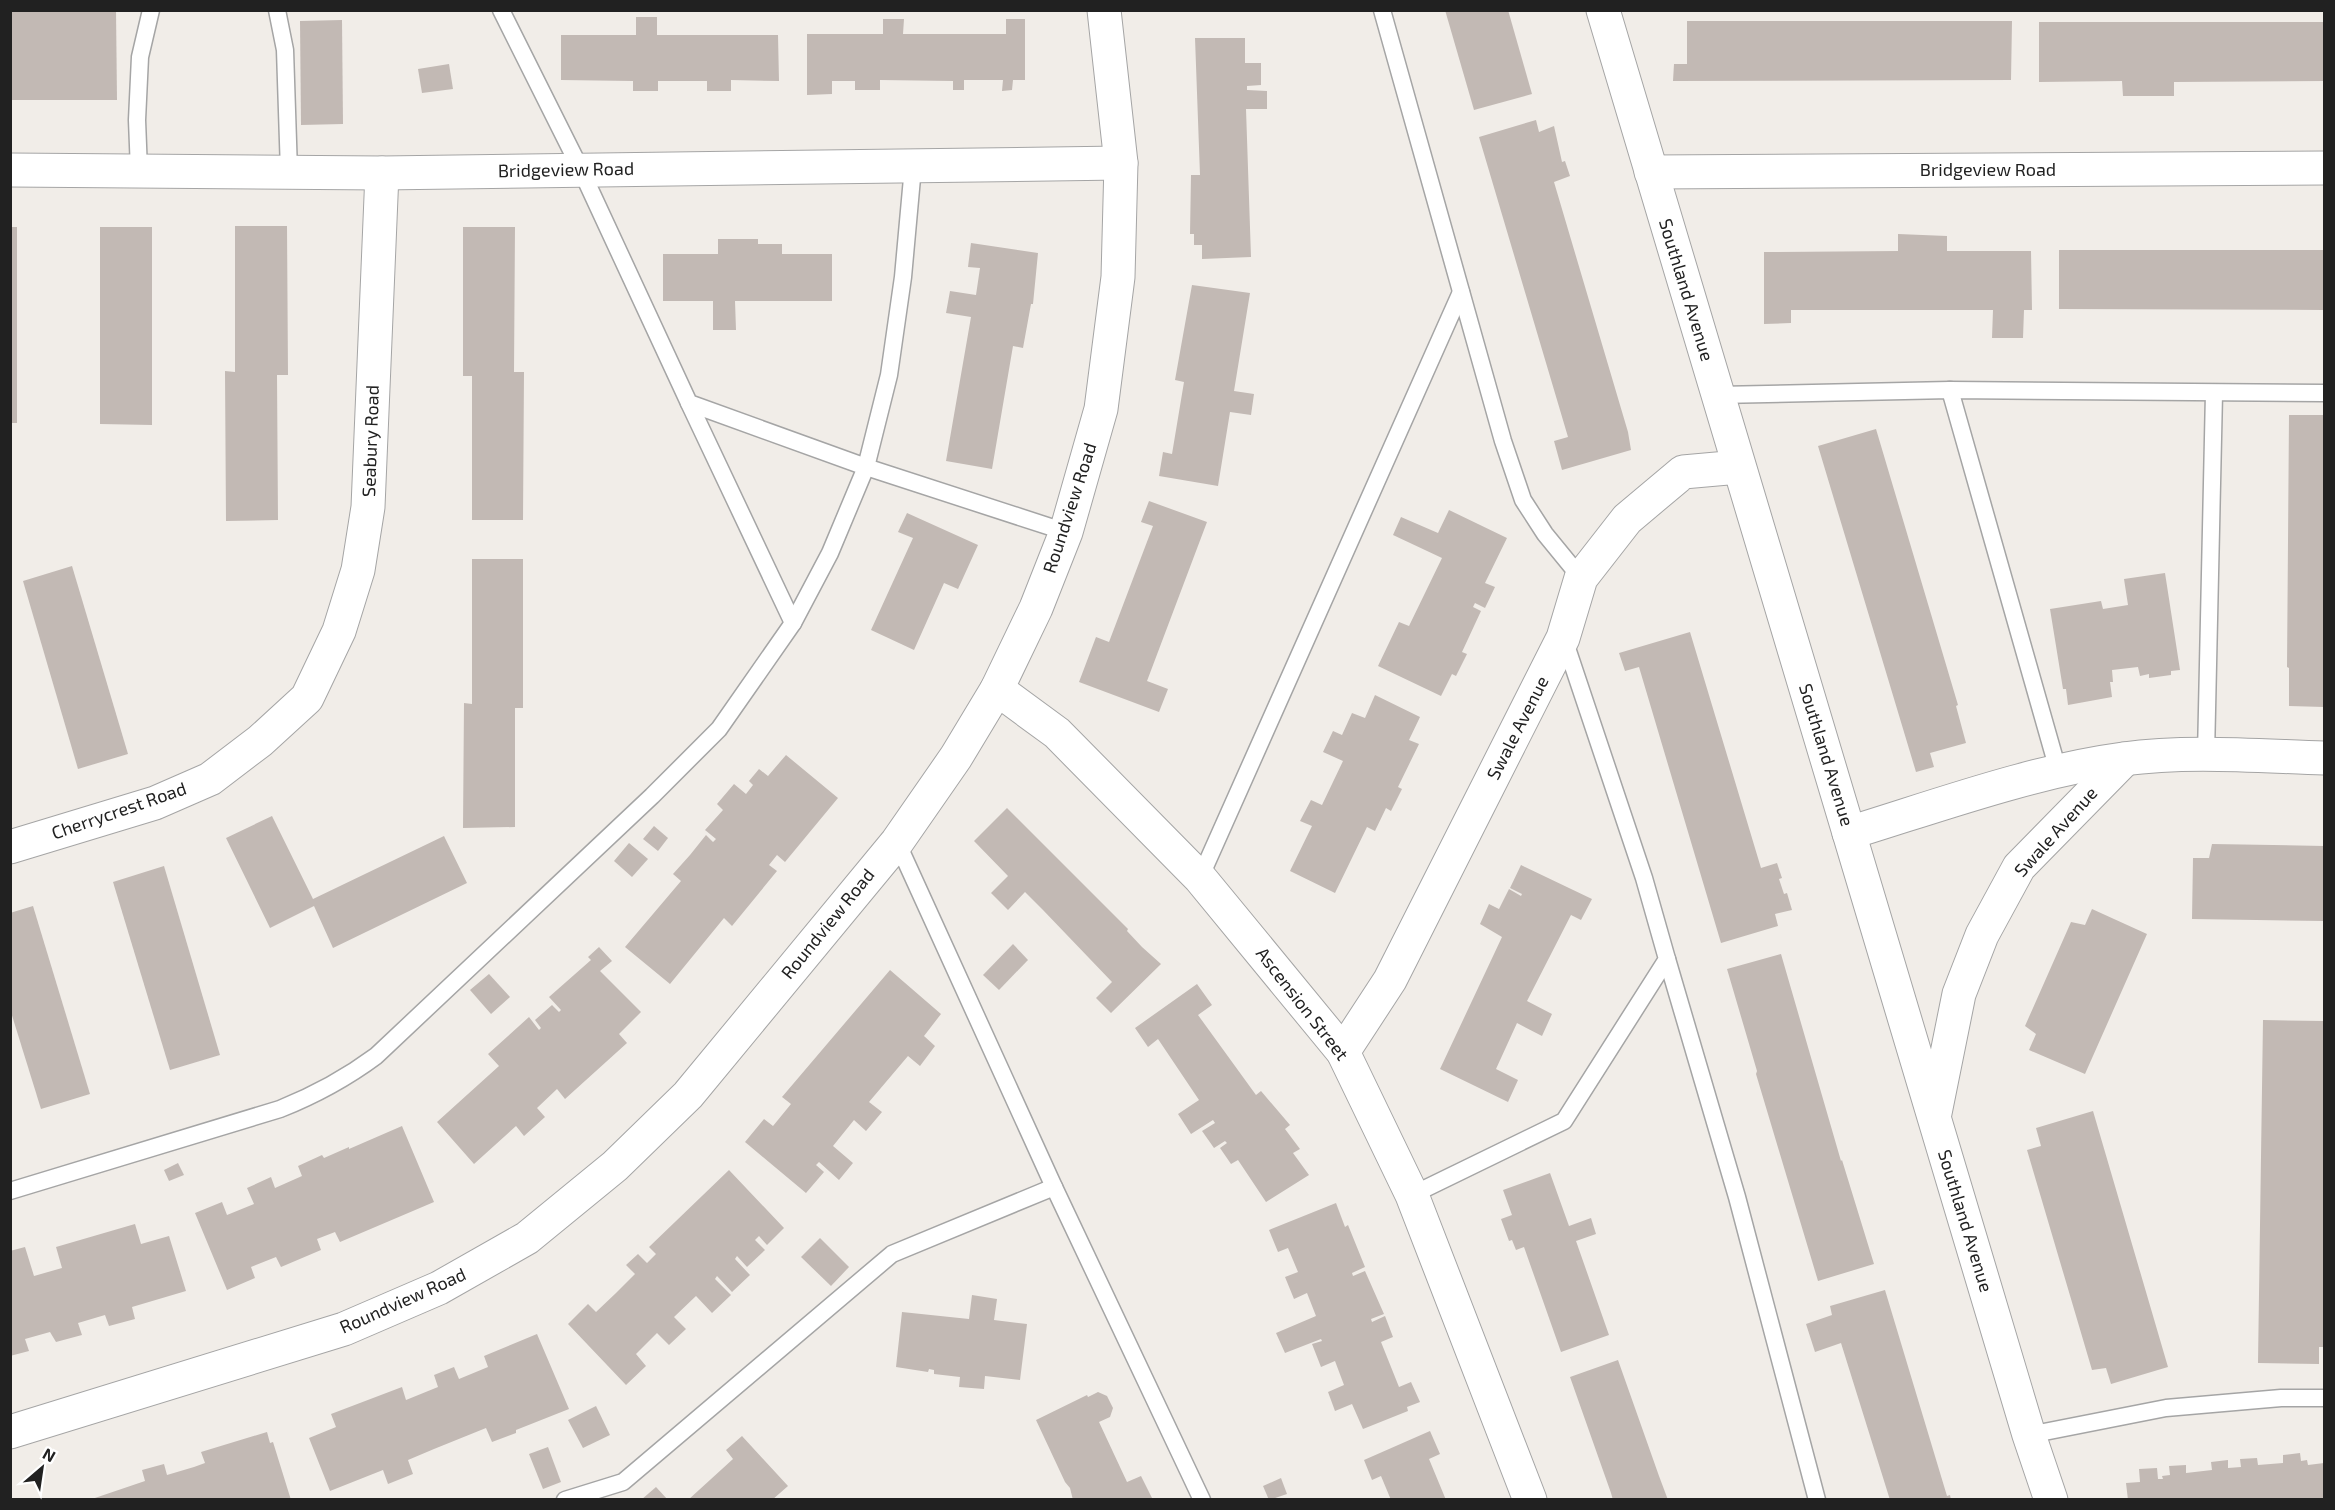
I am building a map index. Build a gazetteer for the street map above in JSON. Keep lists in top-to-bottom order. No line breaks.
{"streets":{"street":["Bridgeview Road","Southland Avenue","Seabury Road","Roundview Road","Swale Avenue","Cherrycrest Road","Ascension Street"]},"crossings":[["Bridgeview Road","Southland Avenue"],["Bridgeview Road","Seabury Road"],["Bridgeview Road","Roundview Road"],["Southland Avenue","Swale Avenue"],["Seabury Road","Cherrycrest Road"],["Roundview Road","Ascension Street"],["Swale Avenue","Ascension Street"]],"north":"top right"}
